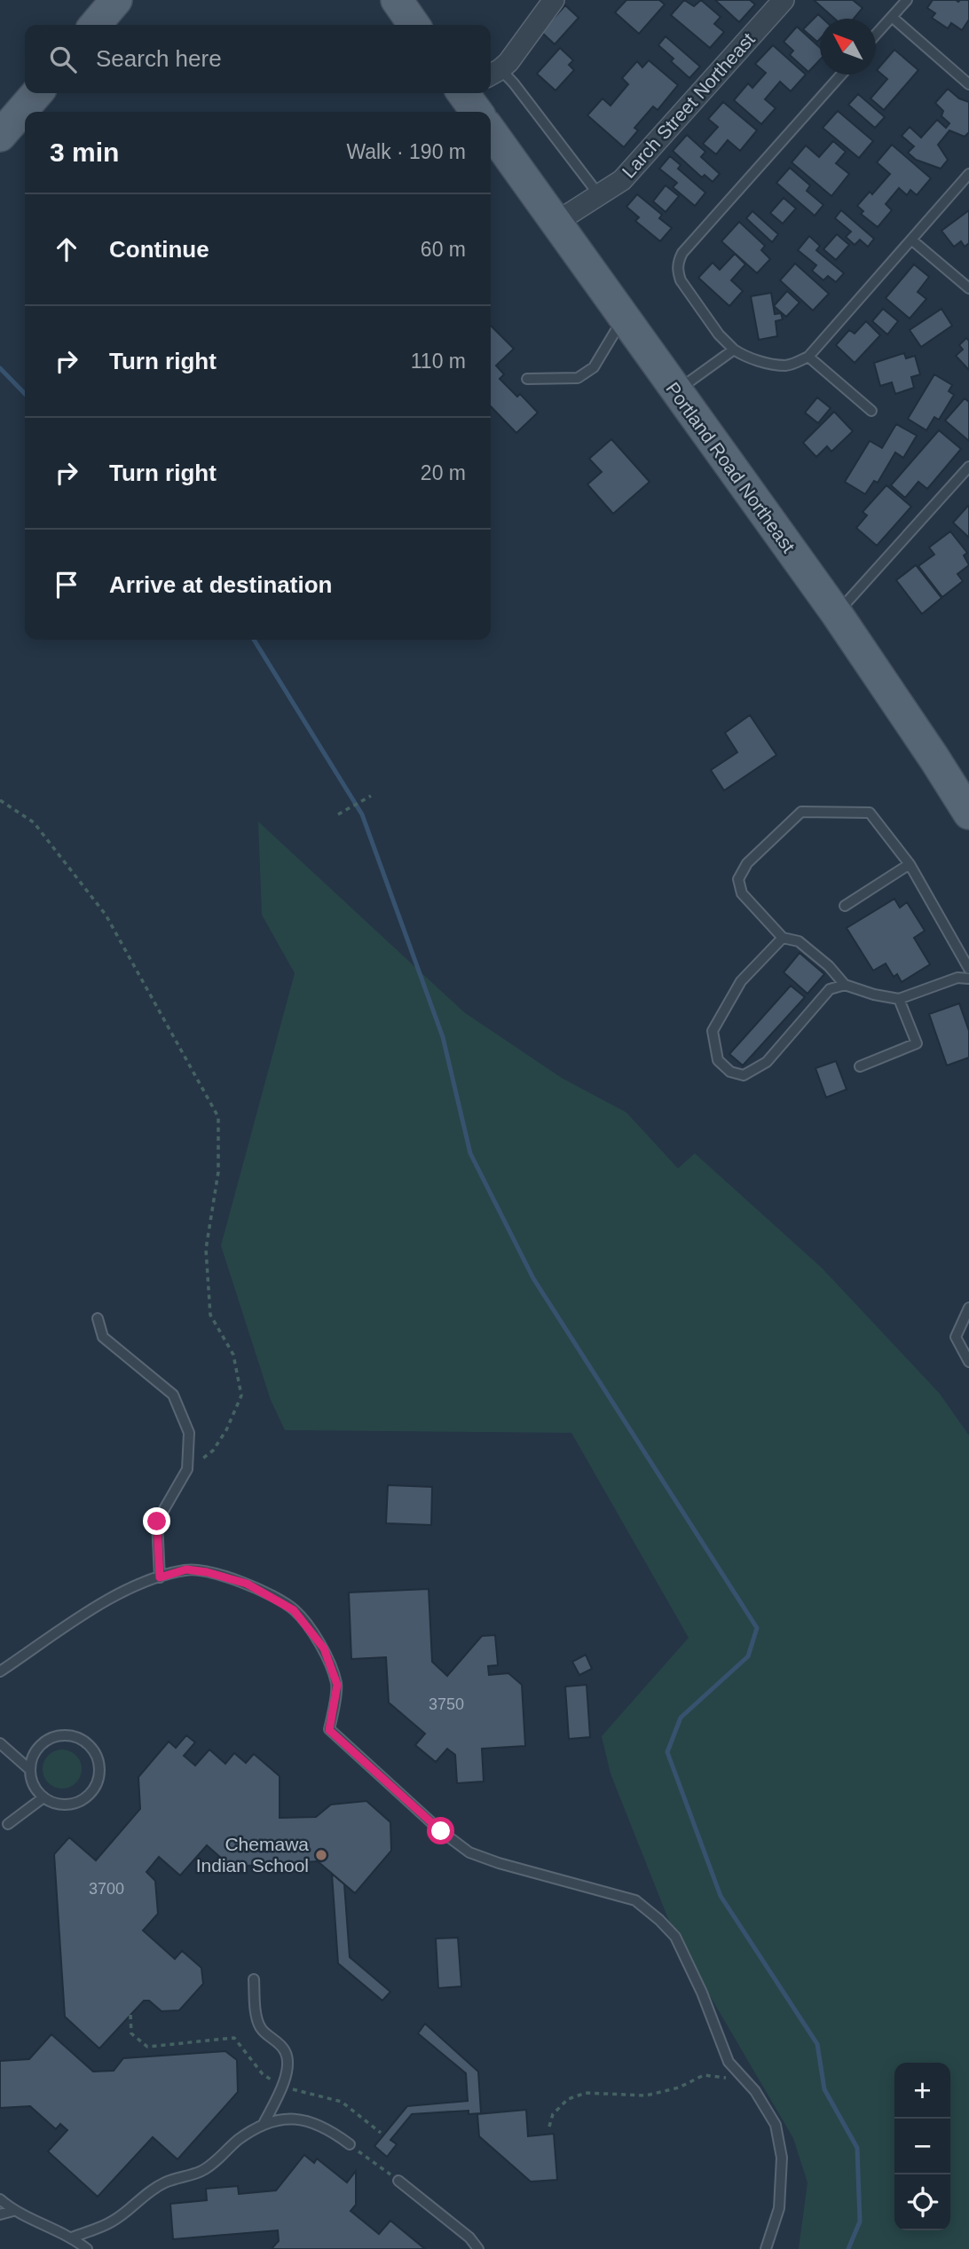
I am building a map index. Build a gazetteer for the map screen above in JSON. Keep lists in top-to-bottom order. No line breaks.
{"streets":{"main road":["Portland Road Northeast"],"street":["Larch Street Northeast"]},"crossings":[["Larch Street Northeast","Portland Road Northeast"]],"places":["Chemawa Indian School"],"house_numbers":["3750","3700"],"north":"top left","page":{"search":"Search here","heading":["3 min","Walk · 190 m"],"list":[["Continue","60 m"],["Turn right","110 m"],["Turn right","20 m"],"Arrive at destination"],"map_buttons":["+","−"]}}
